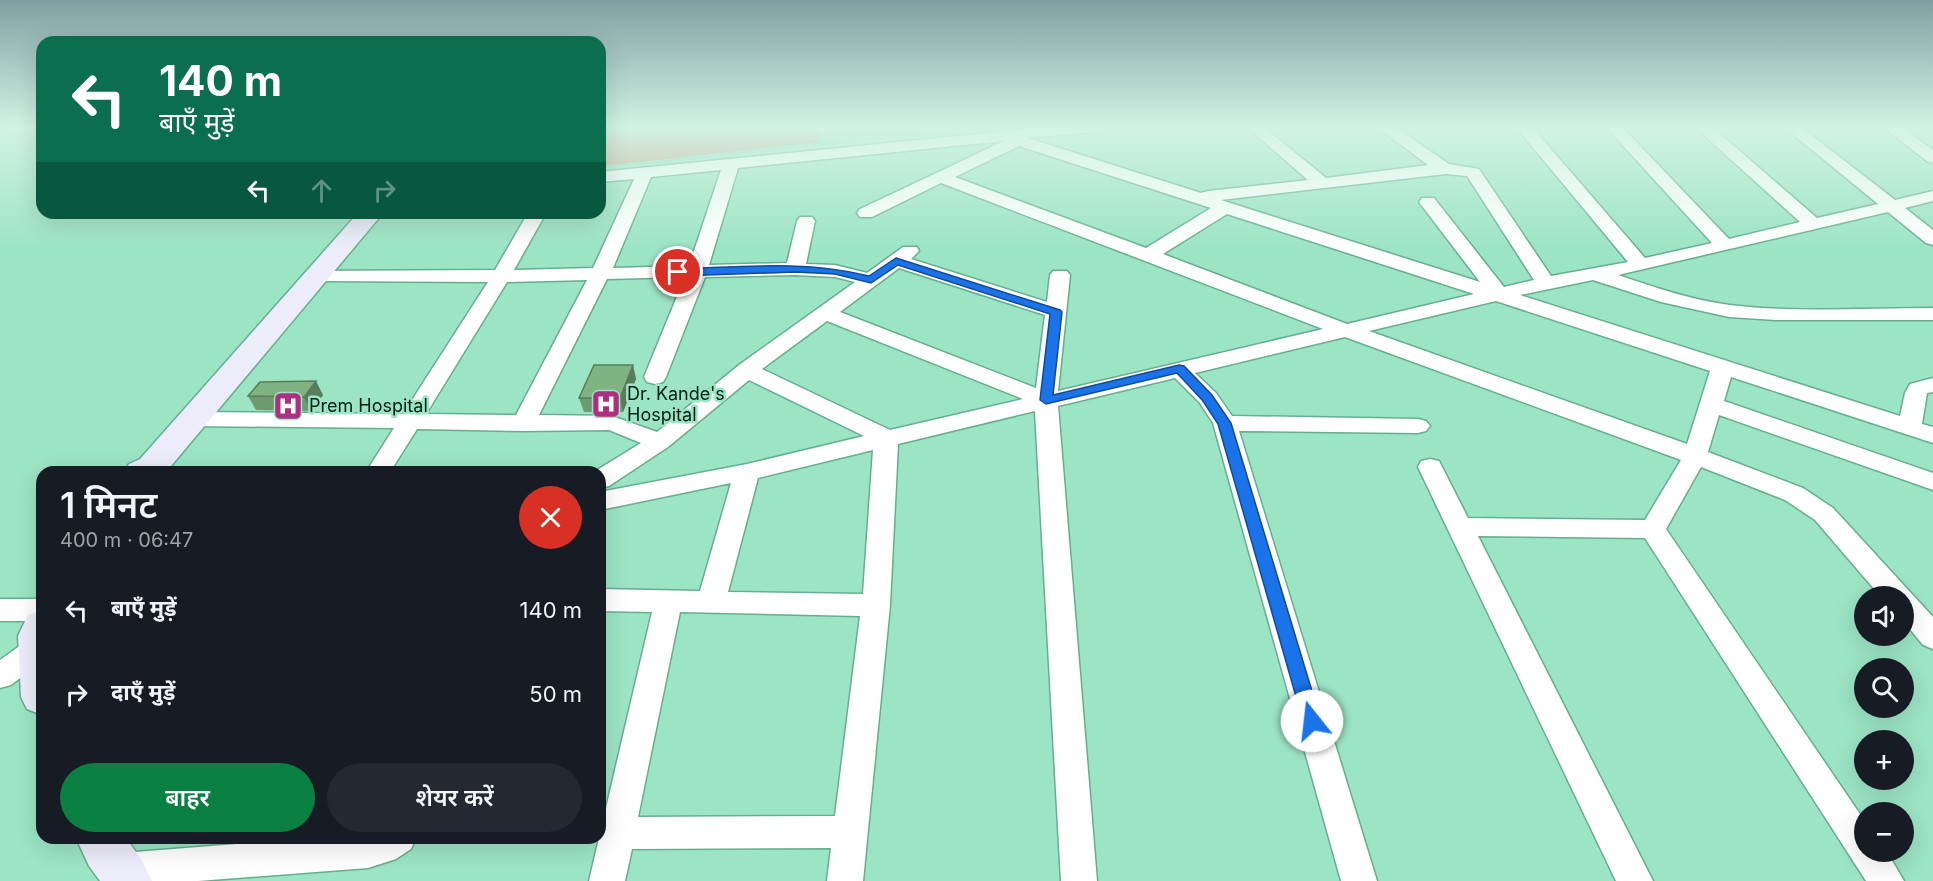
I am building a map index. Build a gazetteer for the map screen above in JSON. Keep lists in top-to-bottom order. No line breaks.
{"places":{"hospital":["Dr. Kande's Hospital","Prem Hospital"]},"page":{"turn":["140 m","बाएँ मुड़ें"],"heading":["1 मिनट","400 m · 06:47"],"list":[{"name":"बाएँ मुड़ें","value":"140 m"},{"name":"दाएँ मुड़ें","value":"50 m"}],"map_buttons":["+","−"],"buttons":["बाहर","शेयर करें"]}}
